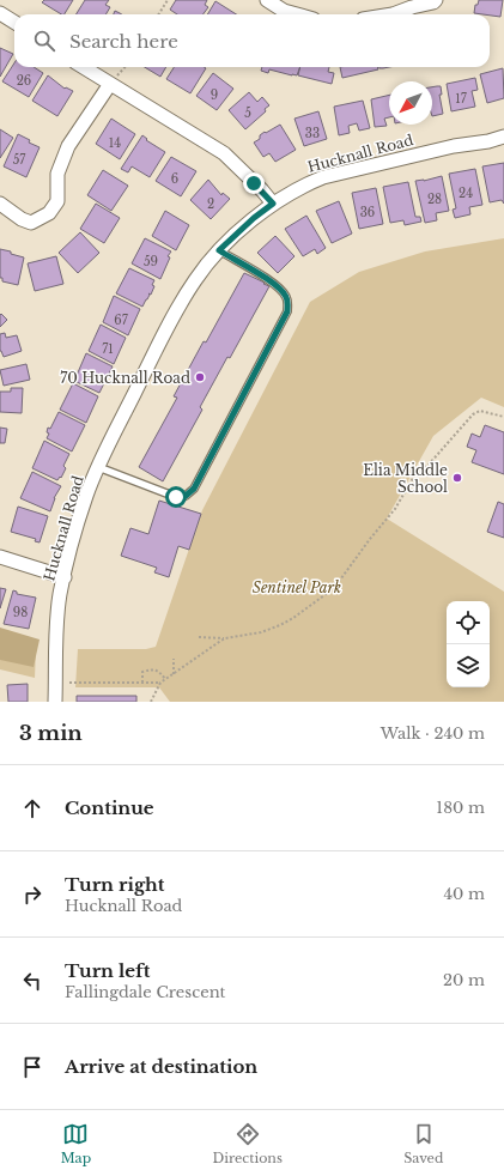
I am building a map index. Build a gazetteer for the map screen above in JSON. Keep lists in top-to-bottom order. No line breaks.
{"streets":{"street":["Hucknall Road"]},"parks":["Sentinel Park"],"places":["70 Hucknall Road","Elia Middle School"],"house_numbers":["26","9","17","5","33","14","57","6","24","28","2","36","59","67","71","98"],"north":"bottom left","page":{"search":"Search here","heading":["3 min","Walk · 240 m"],"list":[["Continue","180 m"],["Turn right","Hucknall Road","40 m"],["Turn left","Fallingdale Crescent","20 m"],"Arrive at destination"],"nav":["Map","Directions","Saved"]}}
